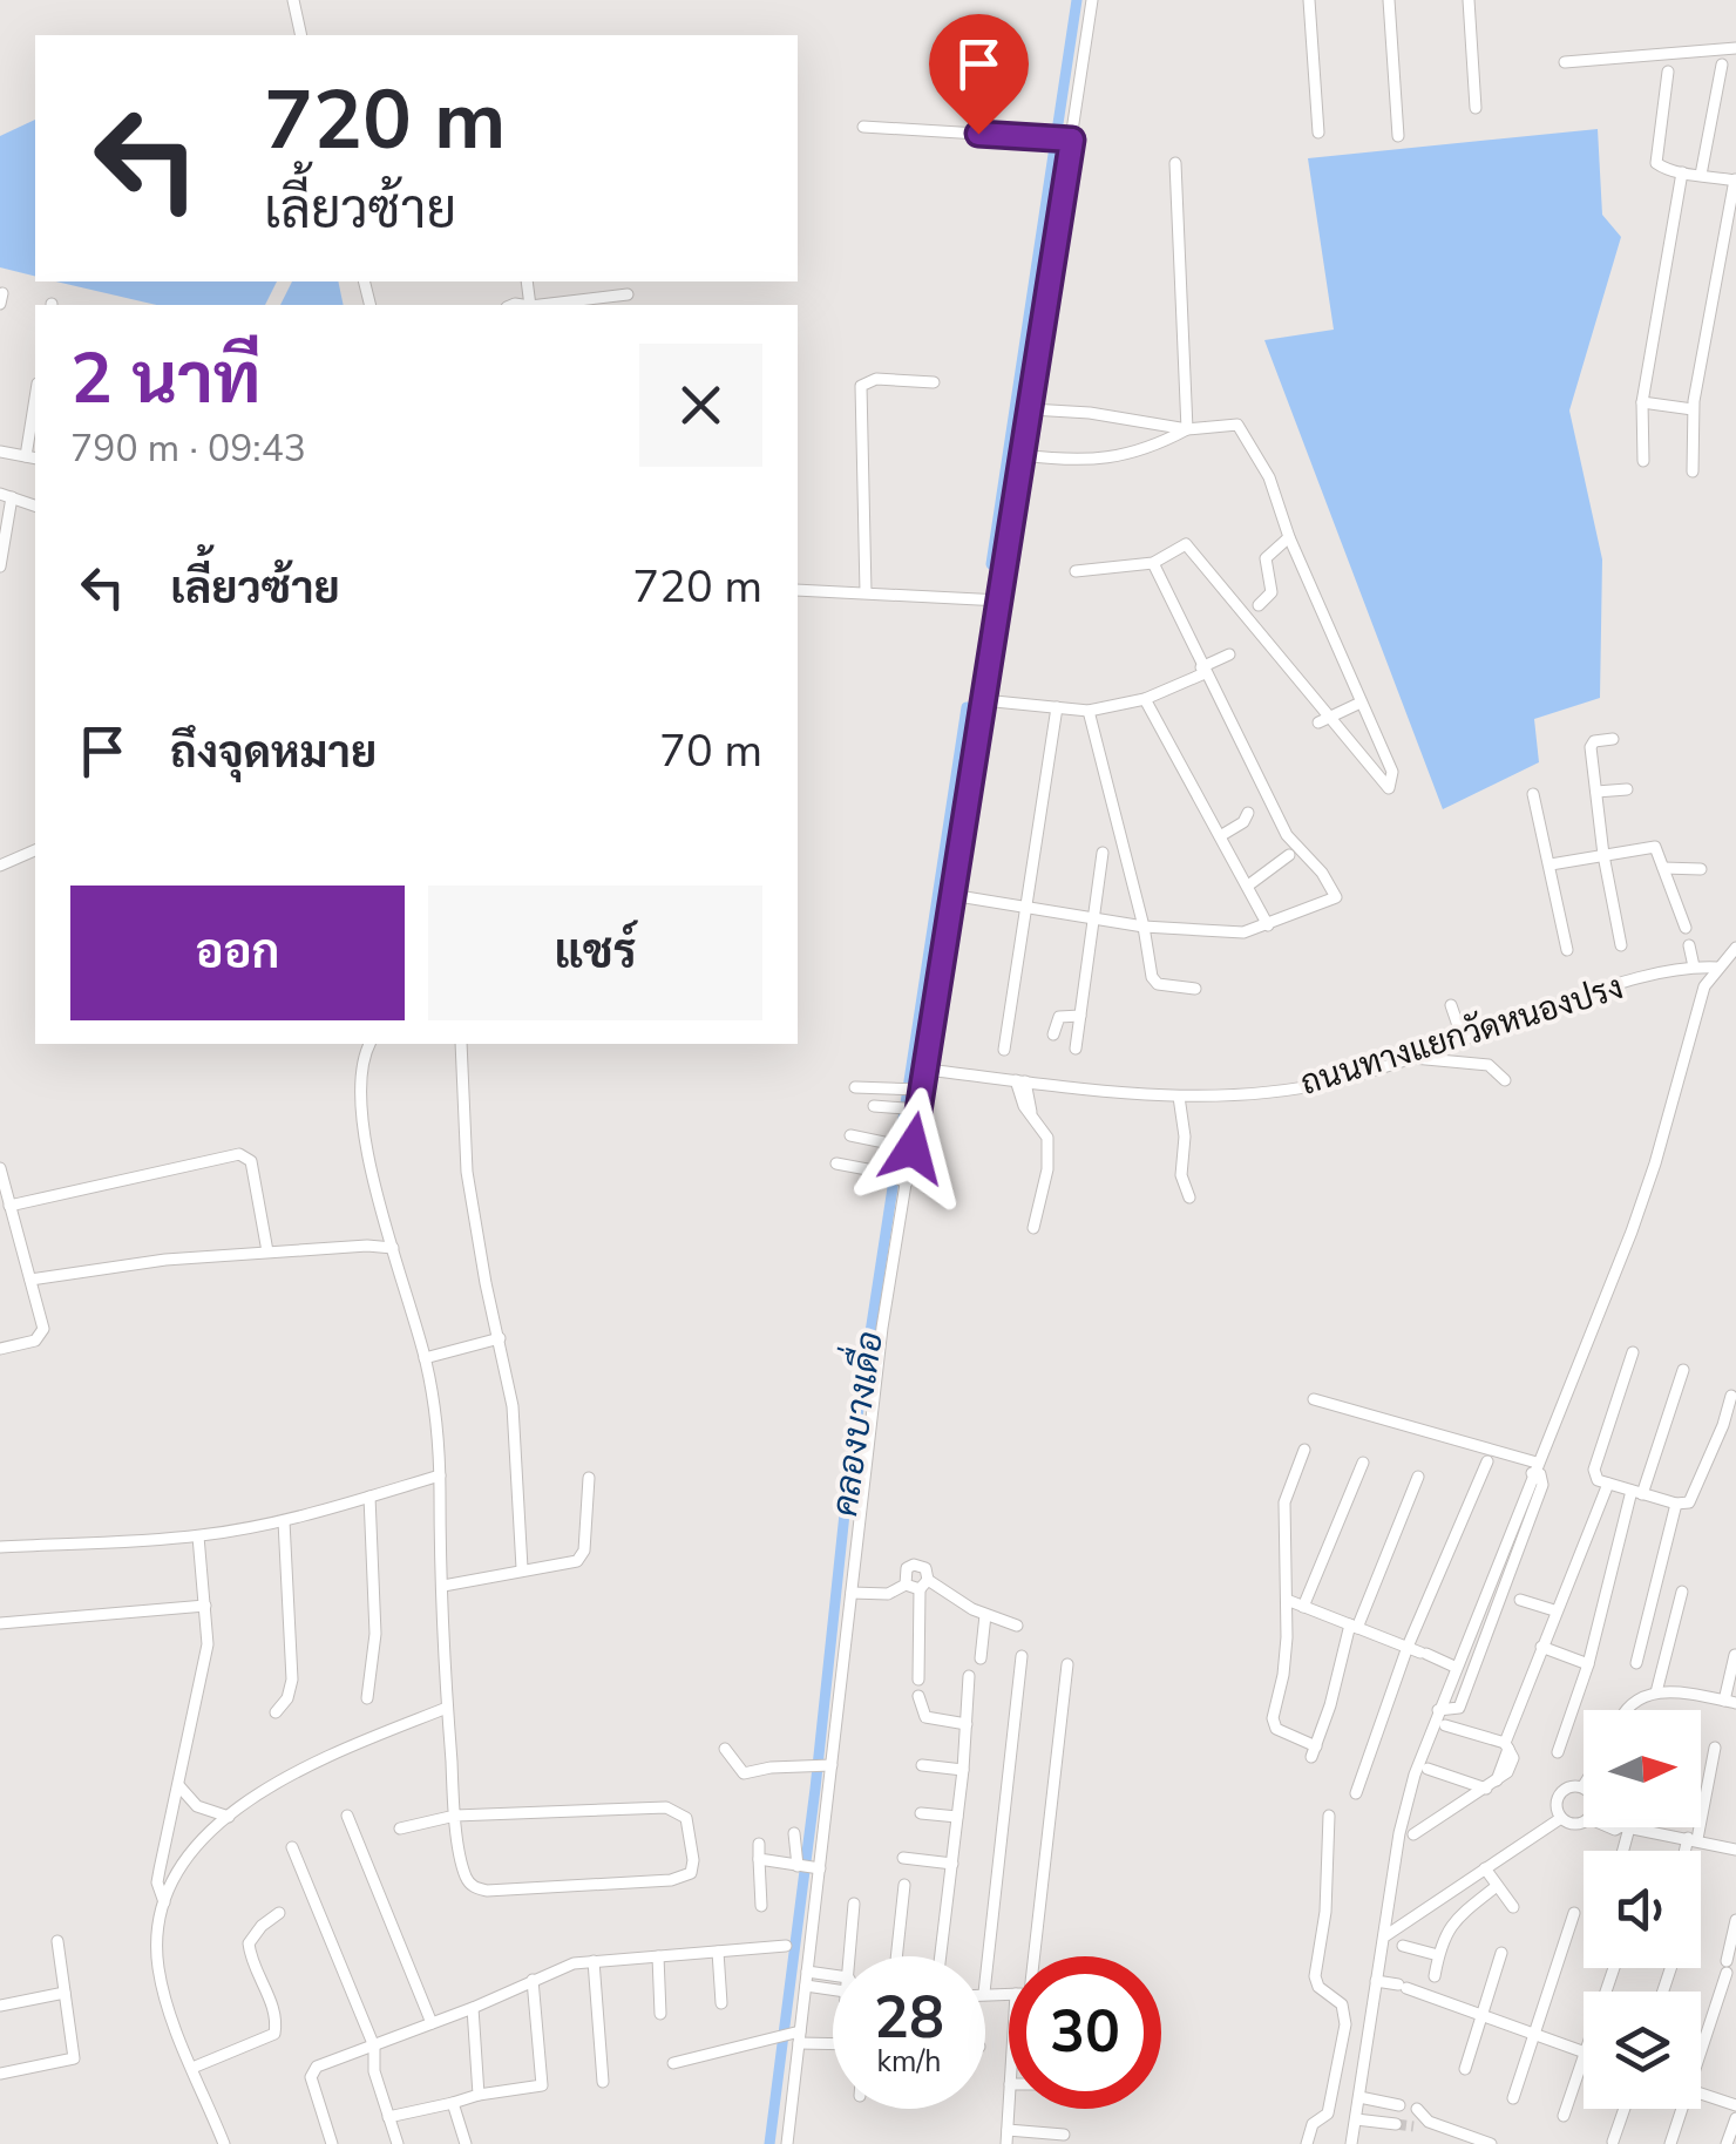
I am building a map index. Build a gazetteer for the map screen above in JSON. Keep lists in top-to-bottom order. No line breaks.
{"streets":{"street":["ถนนทางแยกวัดหนองปรง"]},"water":["คลองบางเดื่อ"],"north":"right","page":{"turn":["720 m","เลี้ยวซ้าย"],"heading":["2 นาที","790 m · 09:43"],"list":[{"name":"เลี้ยวซ้าย","value":"720 m"},{"name":"ถึงจุดหมาย","value":"70 m"}],"buttons":["ออก","แชร์"],"speed":"28 km/h","limit":"30"}}
